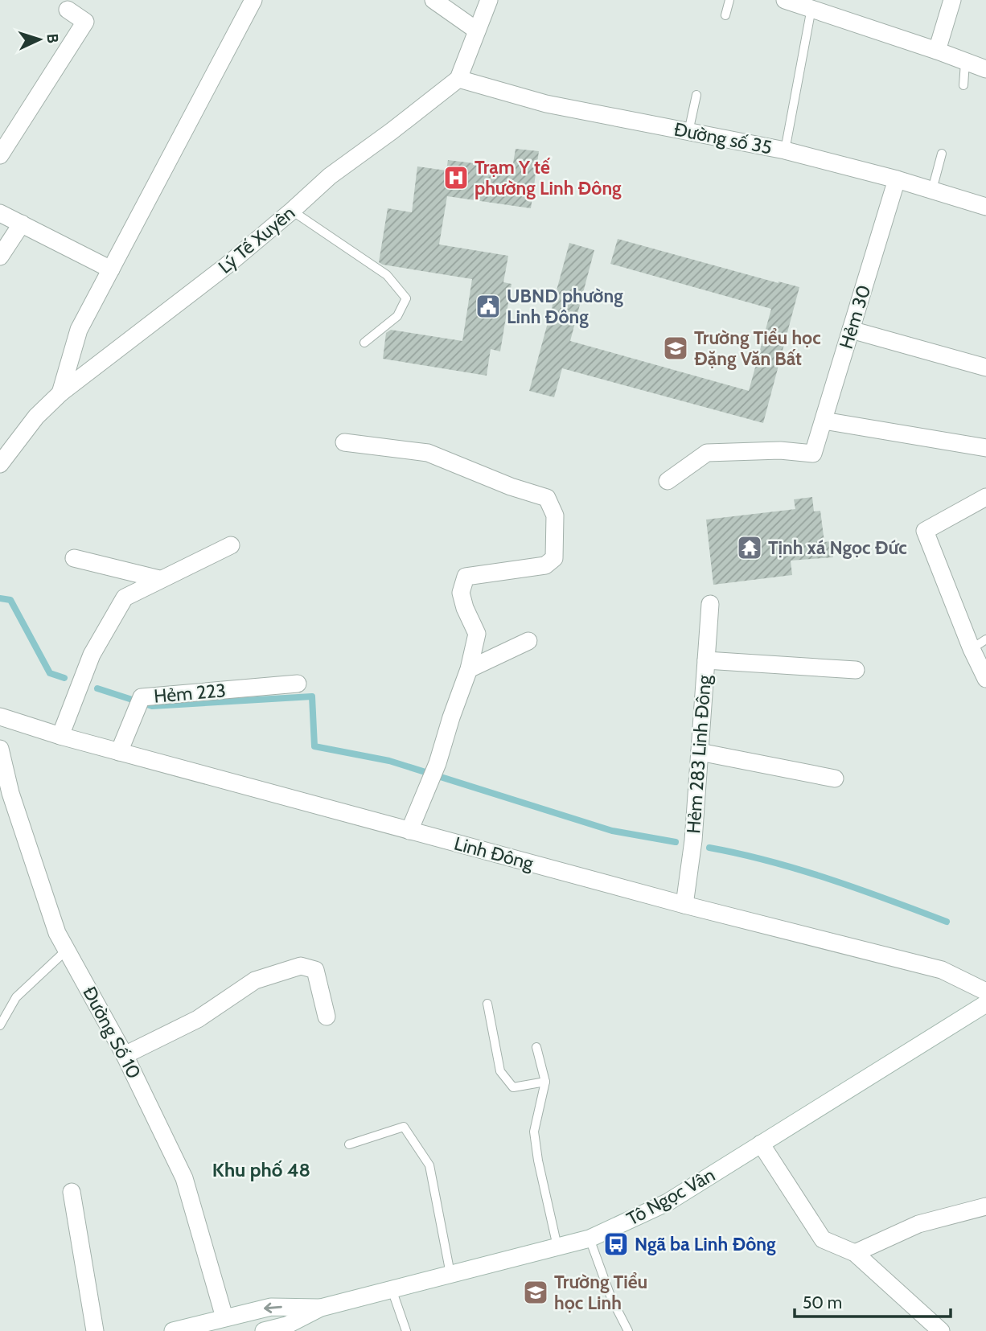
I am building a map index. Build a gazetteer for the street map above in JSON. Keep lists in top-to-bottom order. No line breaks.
{"streets":{"street":["Đường số 35","Lý Tế Xuyên","Hẻm 30","Hẻm 223","Hẻm 283 Linh Đông","Linh Đông","Đường Số 10","Tô Ngọc Vân"]},"crossings":[["Đường số 35","Lý Tế Xuyên"],["Đường số 35","Hẻm 30"],["Hẻm 223","Linh Đông"],["Hẻm 283 Linh Đông","Linh Đông"],["Đường Số 10","Tô Ngọc Vân"]],"districts":["Khu phố 48"],"places":{"hospital":["Trạm Y tế phường Linh Đông"],"public building":["UBND phường Linh Đông"],"school or university":["Trường Tiểu học Đặng Văn Bất","Trường Tiểu học Linh"],"temple":["Tịnh xá Ngọc Đức"],"bus stop":["Ngã ba Linh Đông"]},"scale_bar":"50 m","north":"right"}
